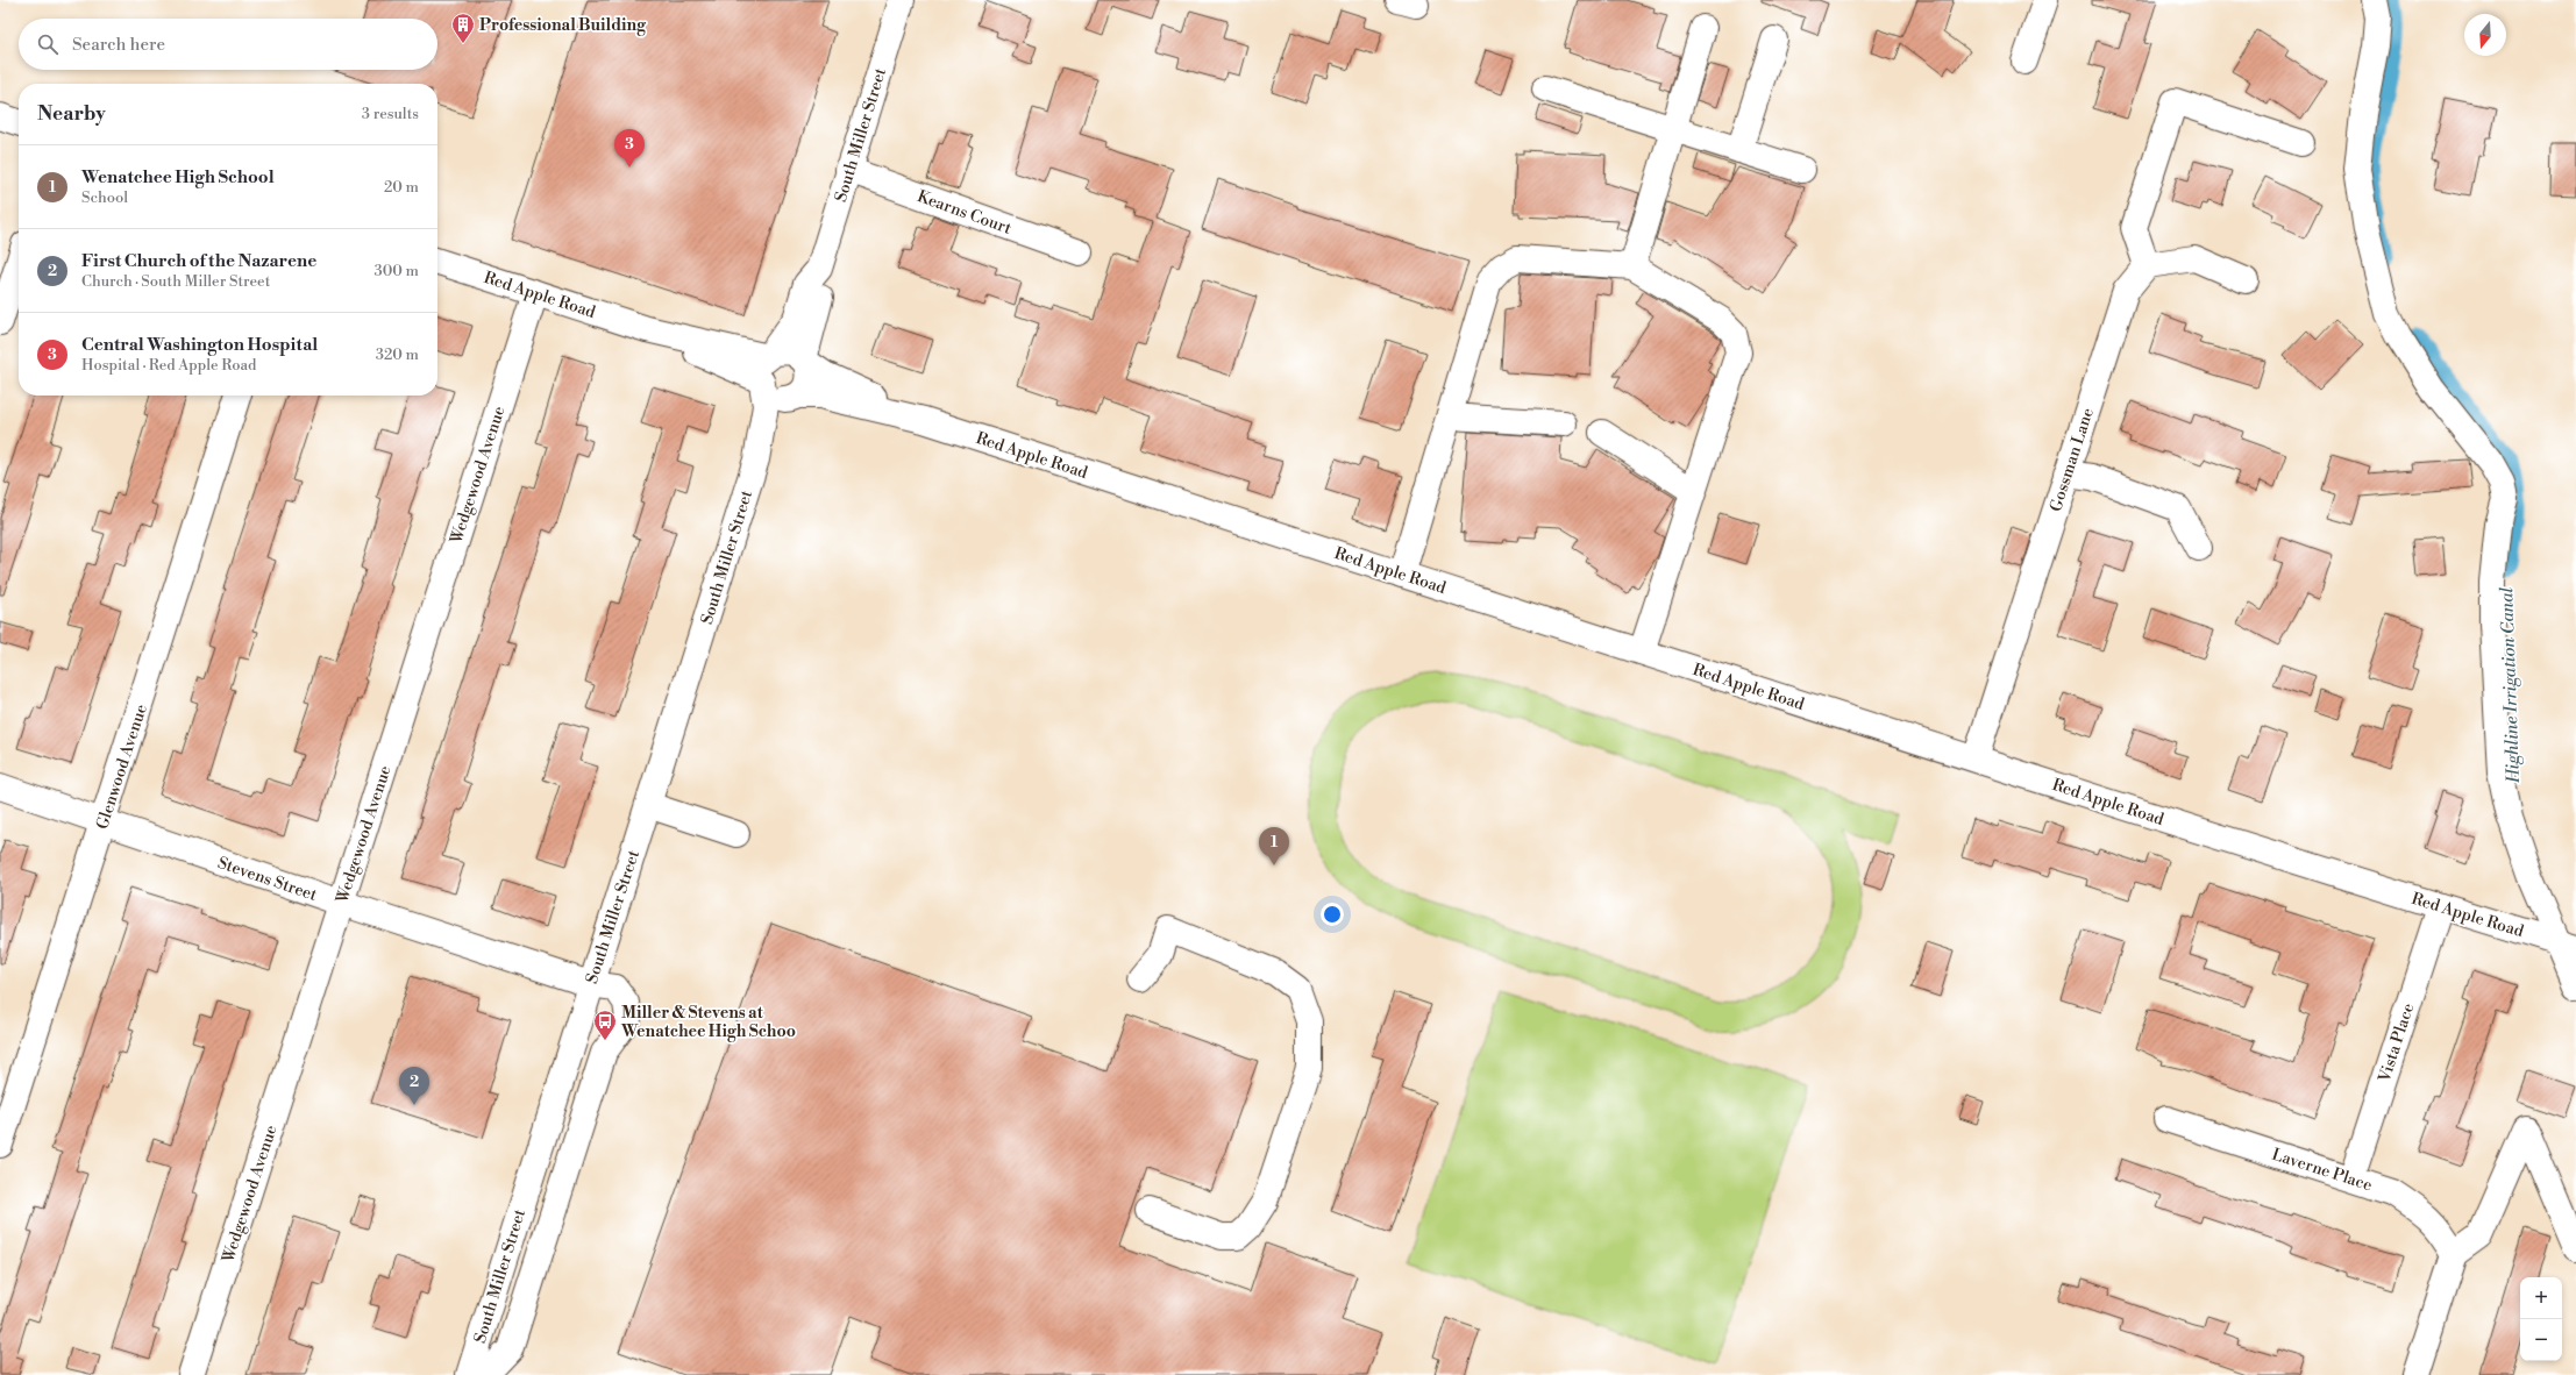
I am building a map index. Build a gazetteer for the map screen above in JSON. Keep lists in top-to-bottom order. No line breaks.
{"streets":{"street":["South Miller Street","Kearns Court","Red Apple Road","Gossman Lane","Wedgewood Avenue","Glenwood Avenue","Stevens Street","Vista Place","Laverne Place"]},"crossings":[["South Miller Street","Kearns Court"],["South Miller Street","Red Apple Road"],["South Miller Street","Stevens Street"],["Red Apple Road","Gossman Lane"],["Red Apple Road","Wedgewood Avenue"],["Red Apple Road","Vista Place"],["Wedgewood Avenue","Stevens Street"],["Glenwood Avenue","Stevens Street"],["Vista Place","Laverne Place"]],"water":["Highline Irrigation Canal"],"places":{"building":["Professional Building"],"bus stop":["Miller & Stevens at Wenatchee High Schoo"]},"north":"bottom","page":{"search":"Search here","heading":["Nearby","3 results"],"pins":["3","1","2"],"list":[{"mark":"1","name":"Wenatchee High School","note":"School","value":"20 m"},{"mark":"2","name":"First Church of the Nazarene","note":"Church · South Miller Street","value":"300 m"},{"mark":"3","name":"Central Washington Hospital","note":"Hospital · Red Apple Road","value":"320 m"}],"map_buttons":["+","−"]}}
